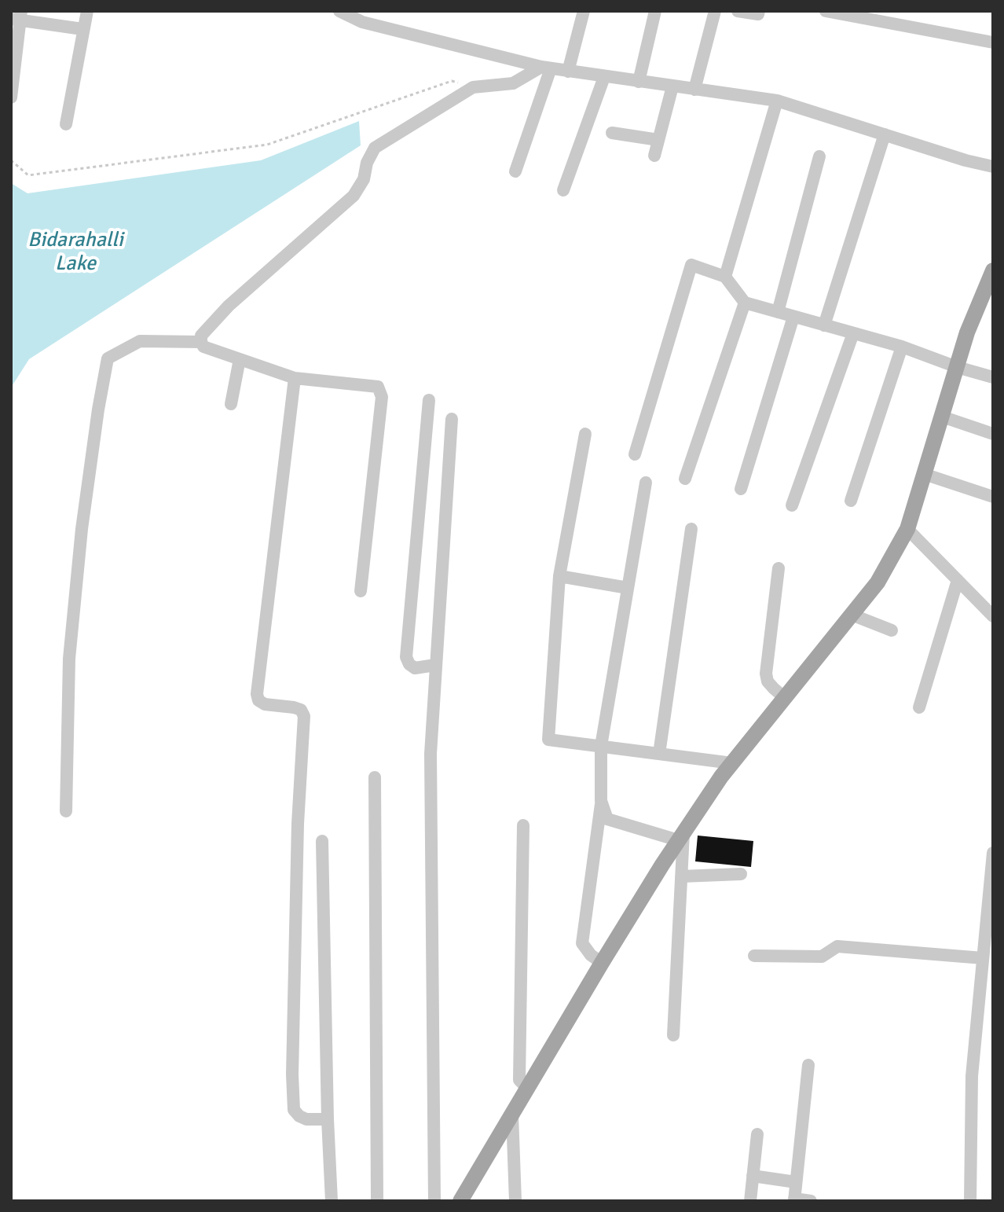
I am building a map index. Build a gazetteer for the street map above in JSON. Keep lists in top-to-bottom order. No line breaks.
{"water":["Bidarahalli Lake"]}
